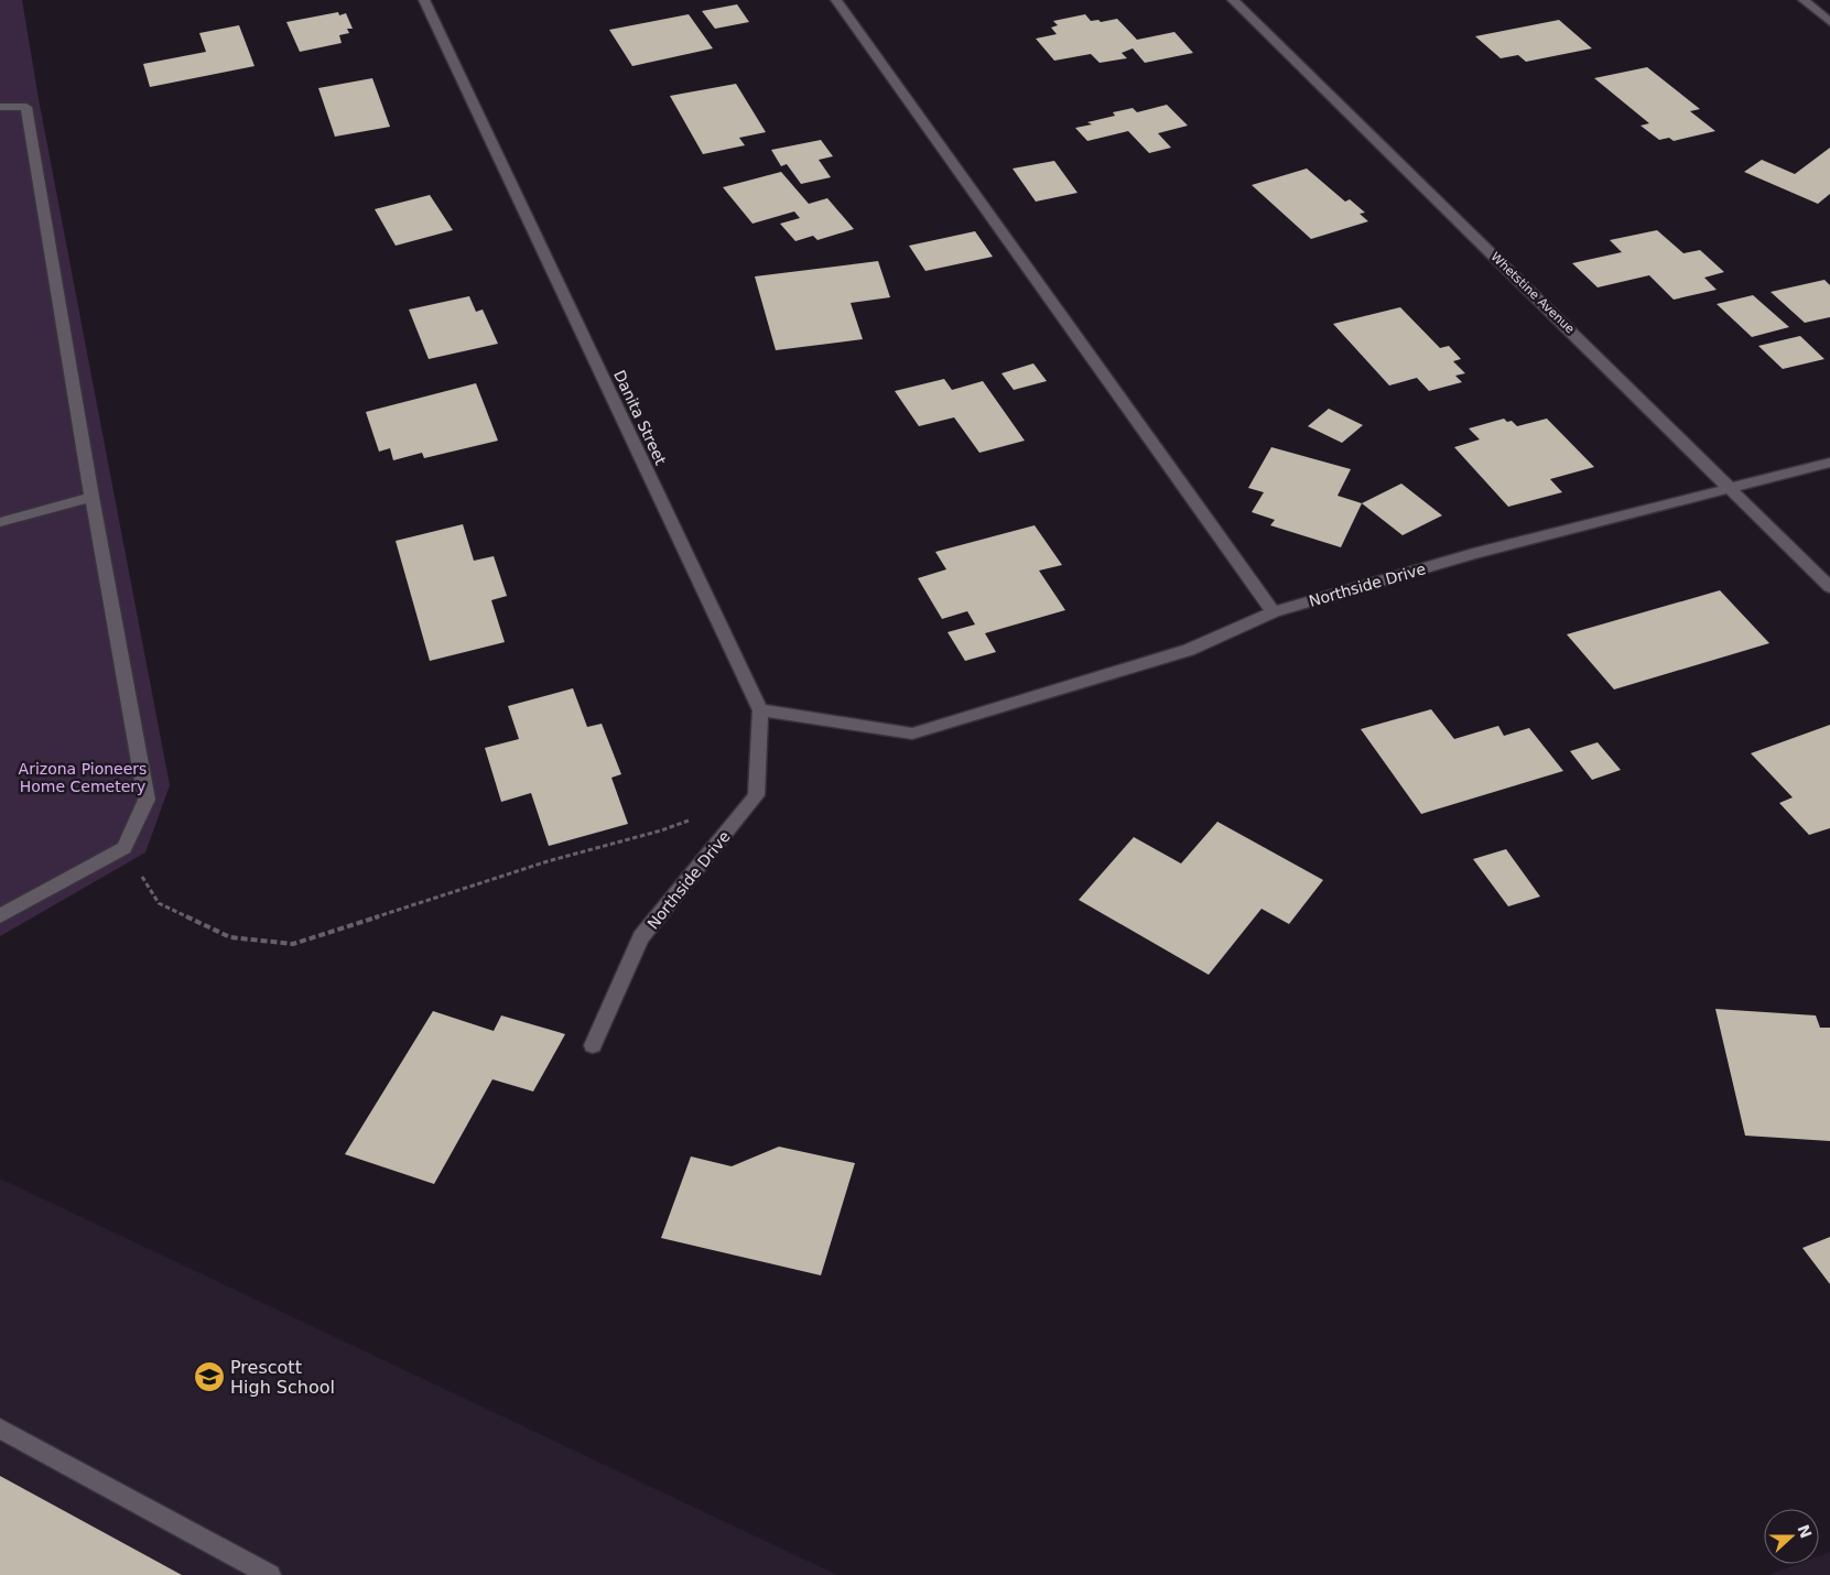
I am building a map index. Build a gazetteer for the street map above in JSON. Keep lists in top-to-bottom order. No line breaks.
{"streets":{"street":["Whetstine Avenue","Danita Street","Northside Drive"]},"crossings":[["Whetstine Avenue","Northside Drive"],["Danita Street","Northside Drive"]],"parks":["Arizona Pioneers Home Cemetery"],"places":{"school or university":["Prescott High School"]},"north":"right"}
